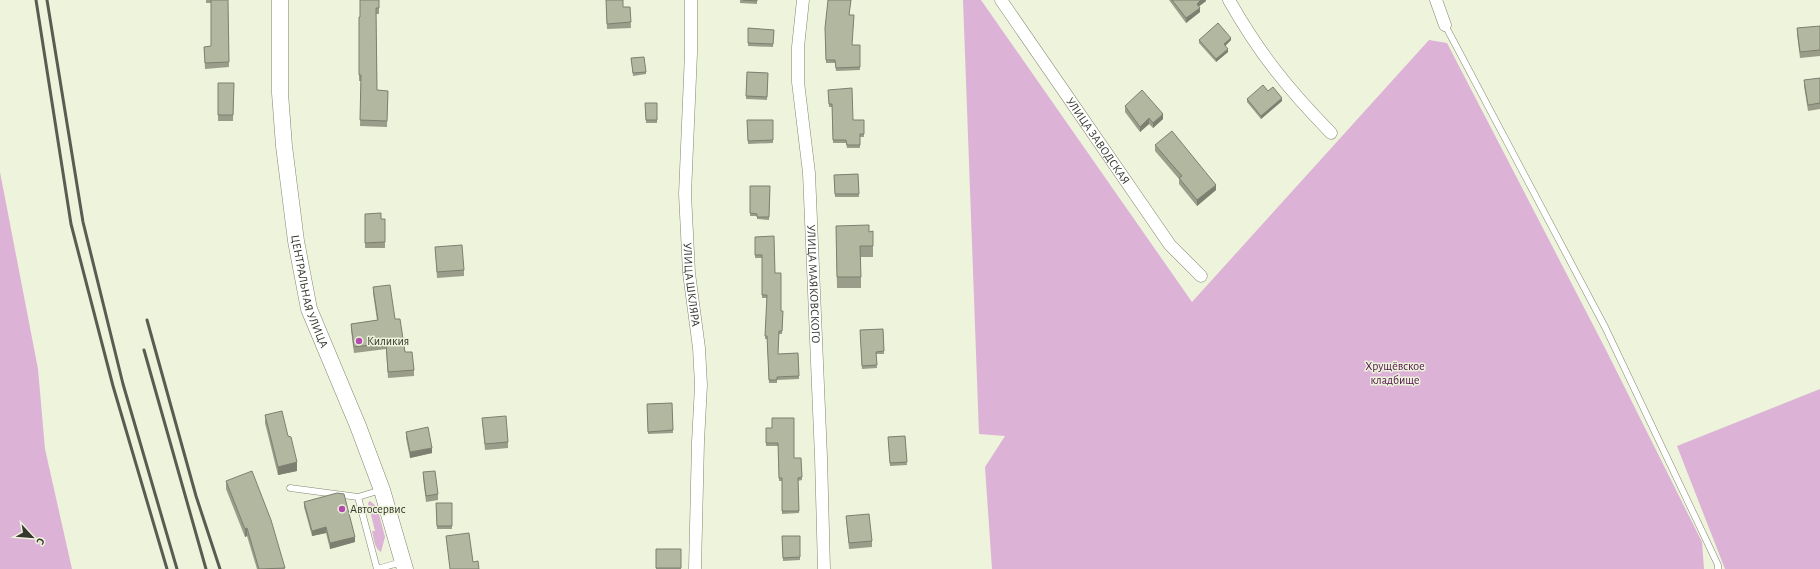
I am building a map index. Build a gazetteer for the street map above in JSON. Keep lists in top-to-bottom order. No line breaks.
{"streets":{"main road":["ЦЕНТРАЛЬНАЯ УЛИЦА"],"street":["УЛИЦА ЗАВОДСКАЯ","УЛИЦА МАЯКОВСКОГО","УЛИЦА ШКЛЯРА"]},"parks":["Хрущёвское кладбище"],"places":["Киликия","Автосервис"],"north":"bottom right"}
